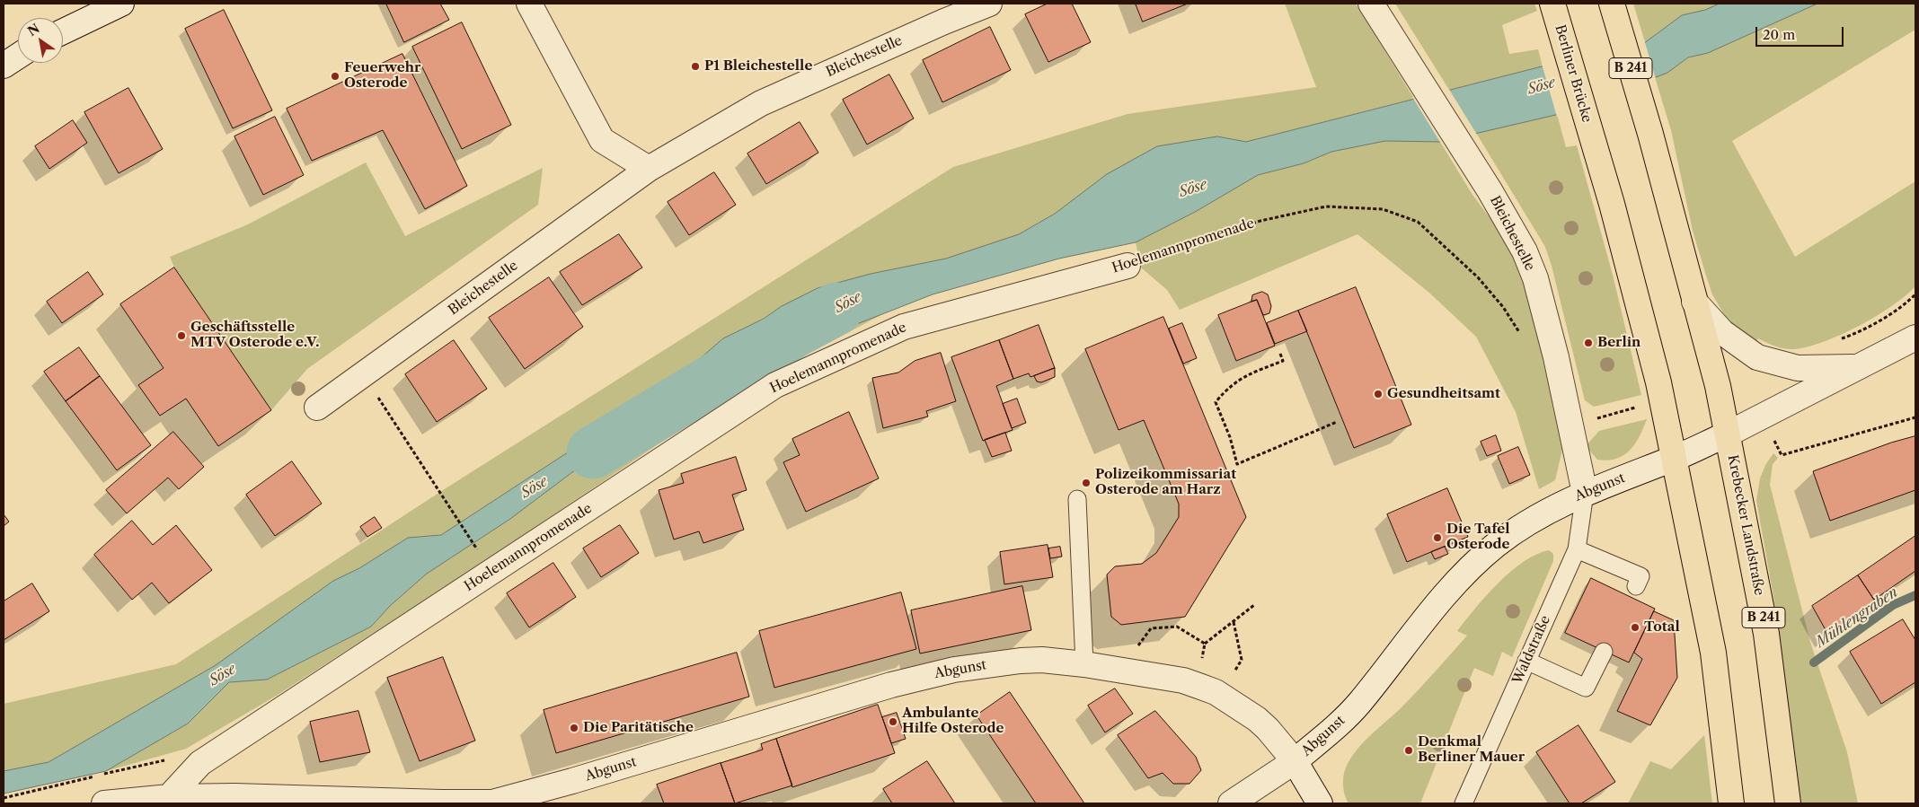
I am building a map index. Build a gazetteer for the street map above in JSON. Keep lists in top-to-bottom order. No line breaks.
{"streets":{"main road":["B 241","Berliner Brücke","Krebecker Landstraße"],"street":["Bleichestelle","Hoelemannpromenade","Abgunst"],"lane":["Waldstraße"]},"crossings":[["Bleichestelle","Abgunst"],["Bleichestelle","Waldstraße"],["B 241","Abgunst"],["B 241","Krebecker Landstraße"],["Berliner Brücke","Abgunst"],["Hoelemannpromenade","Abgunst"],["Abgunst","Krebecker Landstraße"],["Abgunst","Waldstraße"]],"water":["Söse","Mühlengraben"],"places":["P1 Bleichestelle","Feuerwehr Osterode","Geschäftsstelle MTV Osterode e.V.","Berlin","Gesundheitsamt","Polizeikommissariat Osterode am Harz","Die Tafel Osterode","Total","Ambulante Hilfe Osterode","Die Paritätische","Denkmal Berliner Mauer"],"scale_bar":"20 m","north":"top left"}
